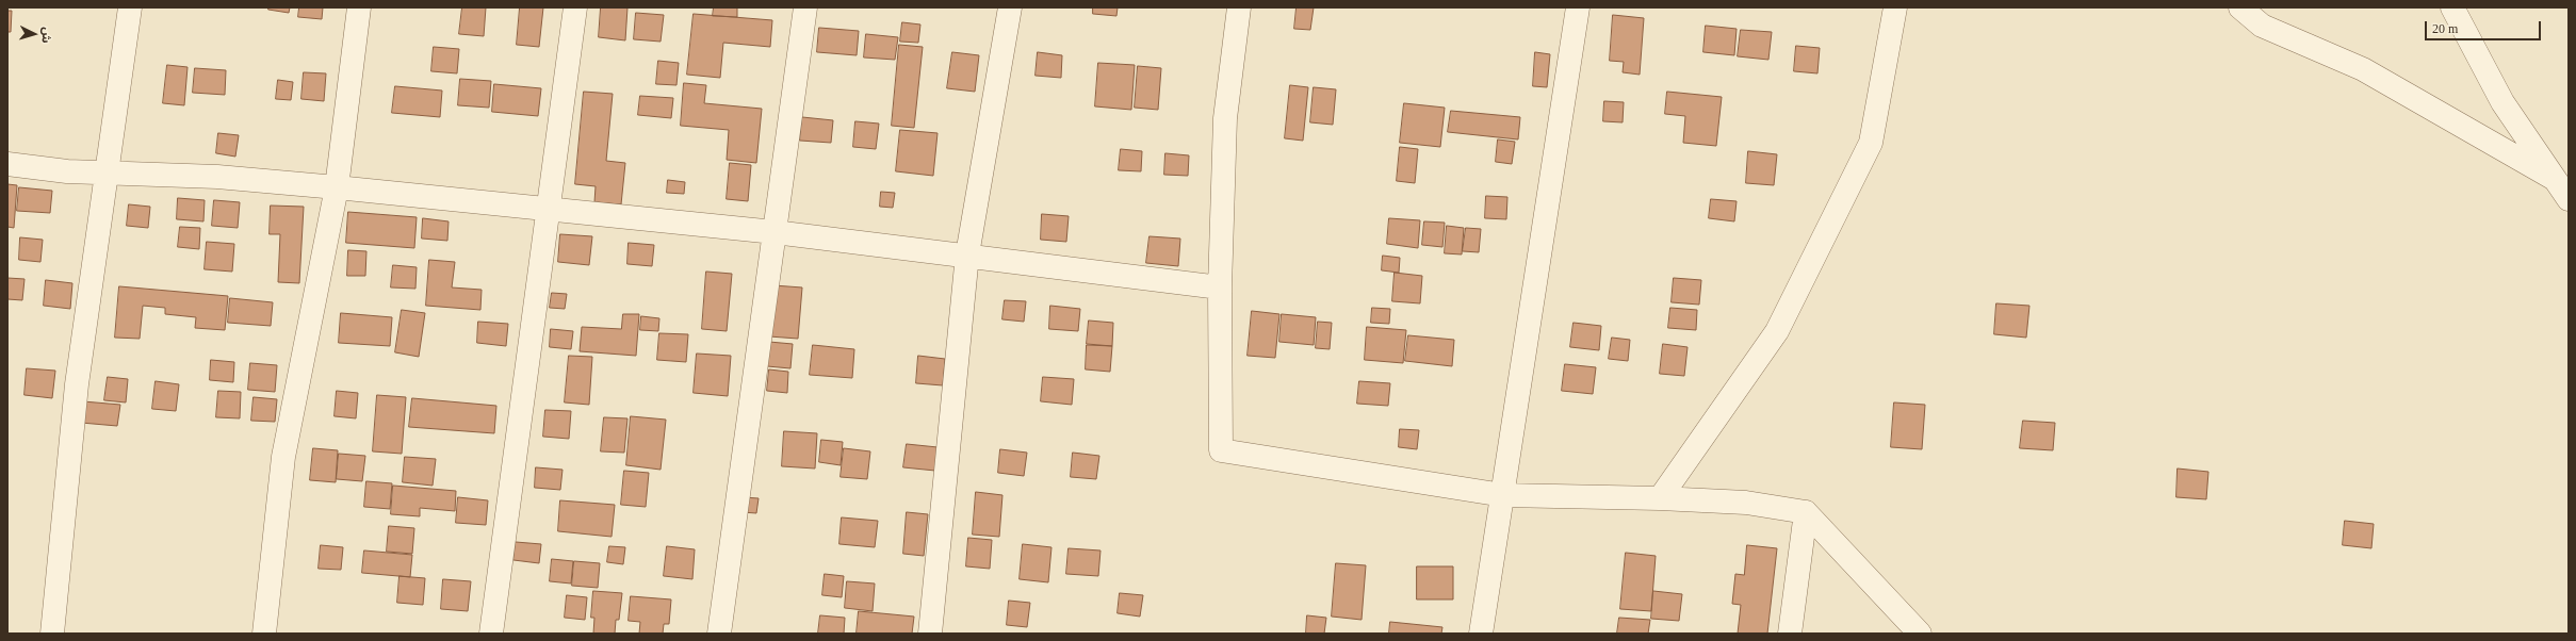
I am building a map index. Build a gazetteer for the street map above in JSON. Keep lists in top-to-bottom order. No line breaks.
{"scale_bar":"20 m","north":"right"}
